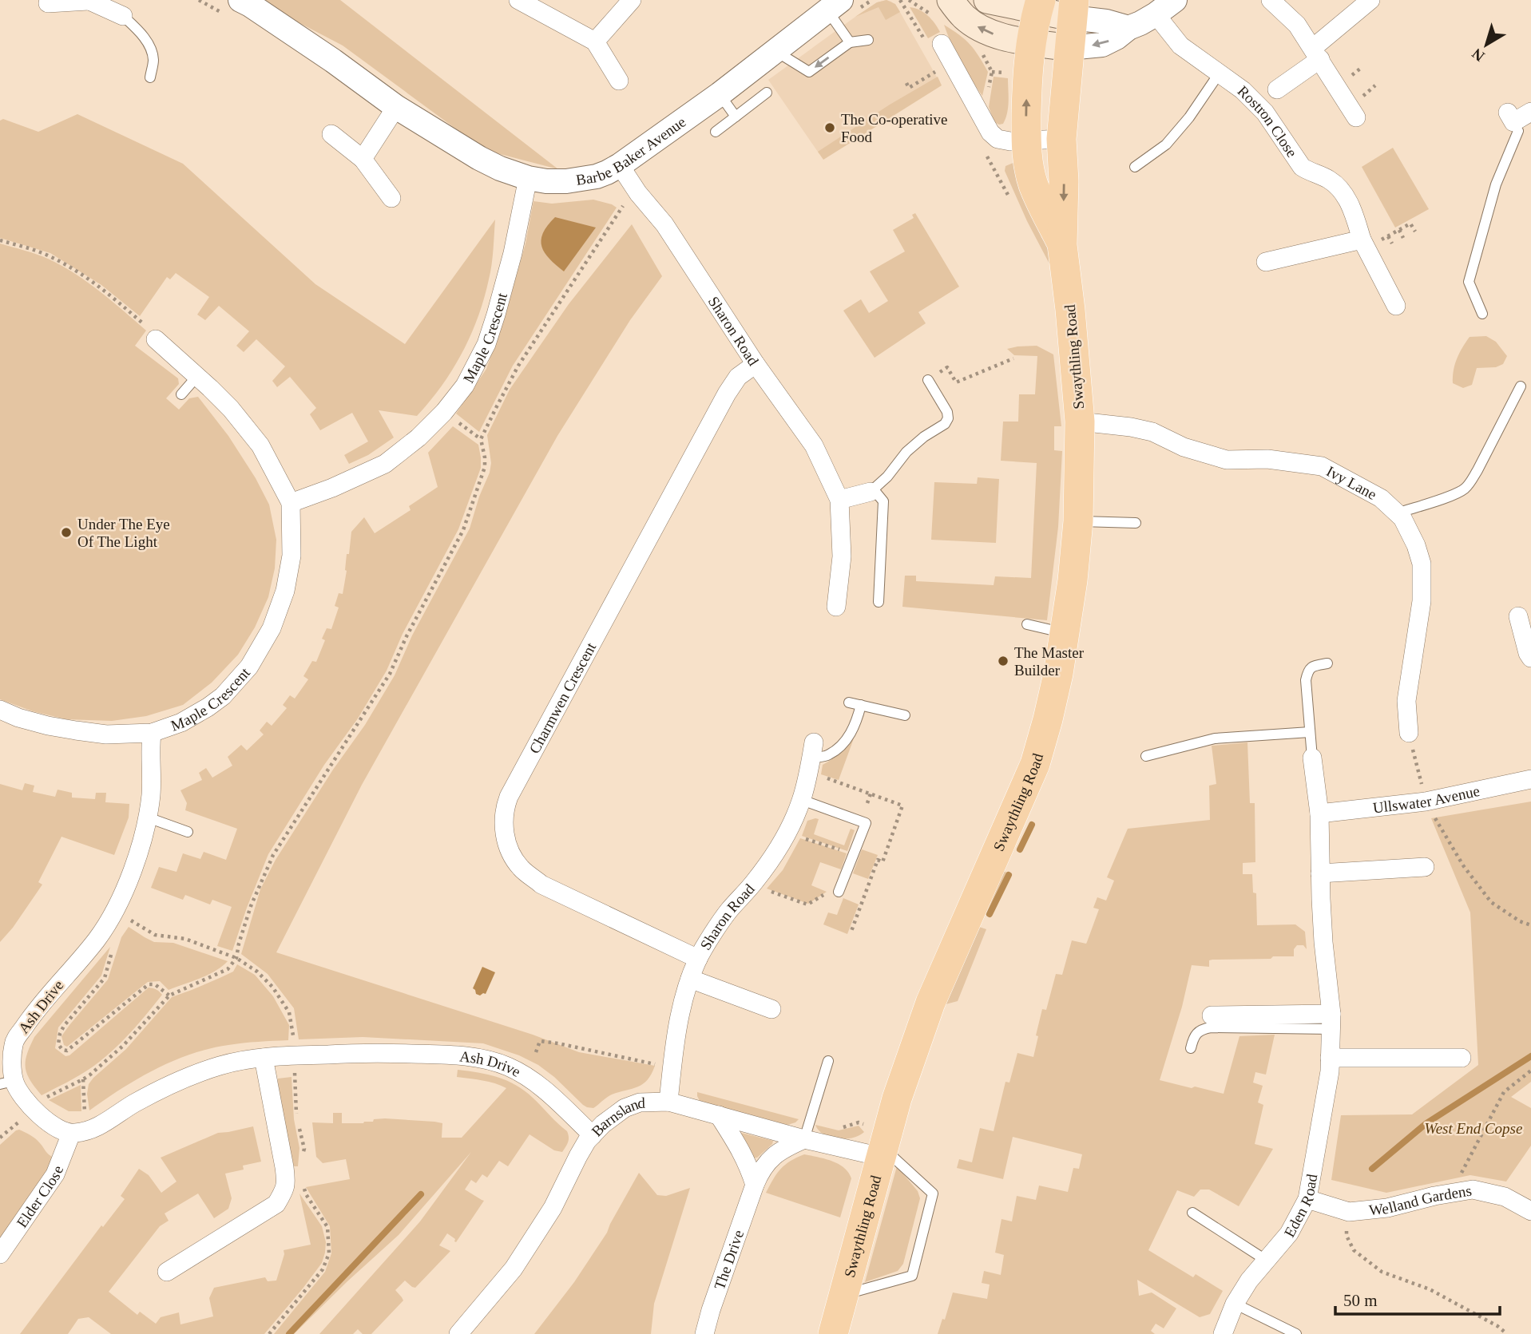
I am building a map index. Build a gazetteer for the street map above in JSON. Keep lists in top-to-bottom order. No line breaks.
{"streets":{"main road":["Swaythling Road"],"street":["Rostron Close","Barbe Baker Avenue","Sharon Road","Maple Crescent","Ivy Lane","Charmwen Crescent","Ullswater Avenue","Ash Drive","Barnsland","Elder Close","Welland Gardens","Eden Road","The Drive"]},"crossings":[["Barbe Baker Avenue","Sharon Road"],["Barbe Baker Avenue","Maple Crescent"],["Sharon Road","Charmwen Crescent"],["Sharon Road","Barnsland"],["Maple Crescent","Ash Drive"],["Swaythling Road","Ivy Lane"],["Swaythling Road","Barnsland"],["Ullswater Avenue","Eden Road"],["Ash Drive","Barnsland"],["Ash Drive","Elder Close"],["Barnsland","The Drive"],["Welland Gardens","Eden Road"]],"parks":["West End Copse"],"places":["The Co-operative Food","Under The Eye Of The Light","The Master Builder"],"scale_bar":"50 m","north":"bottom left"}
